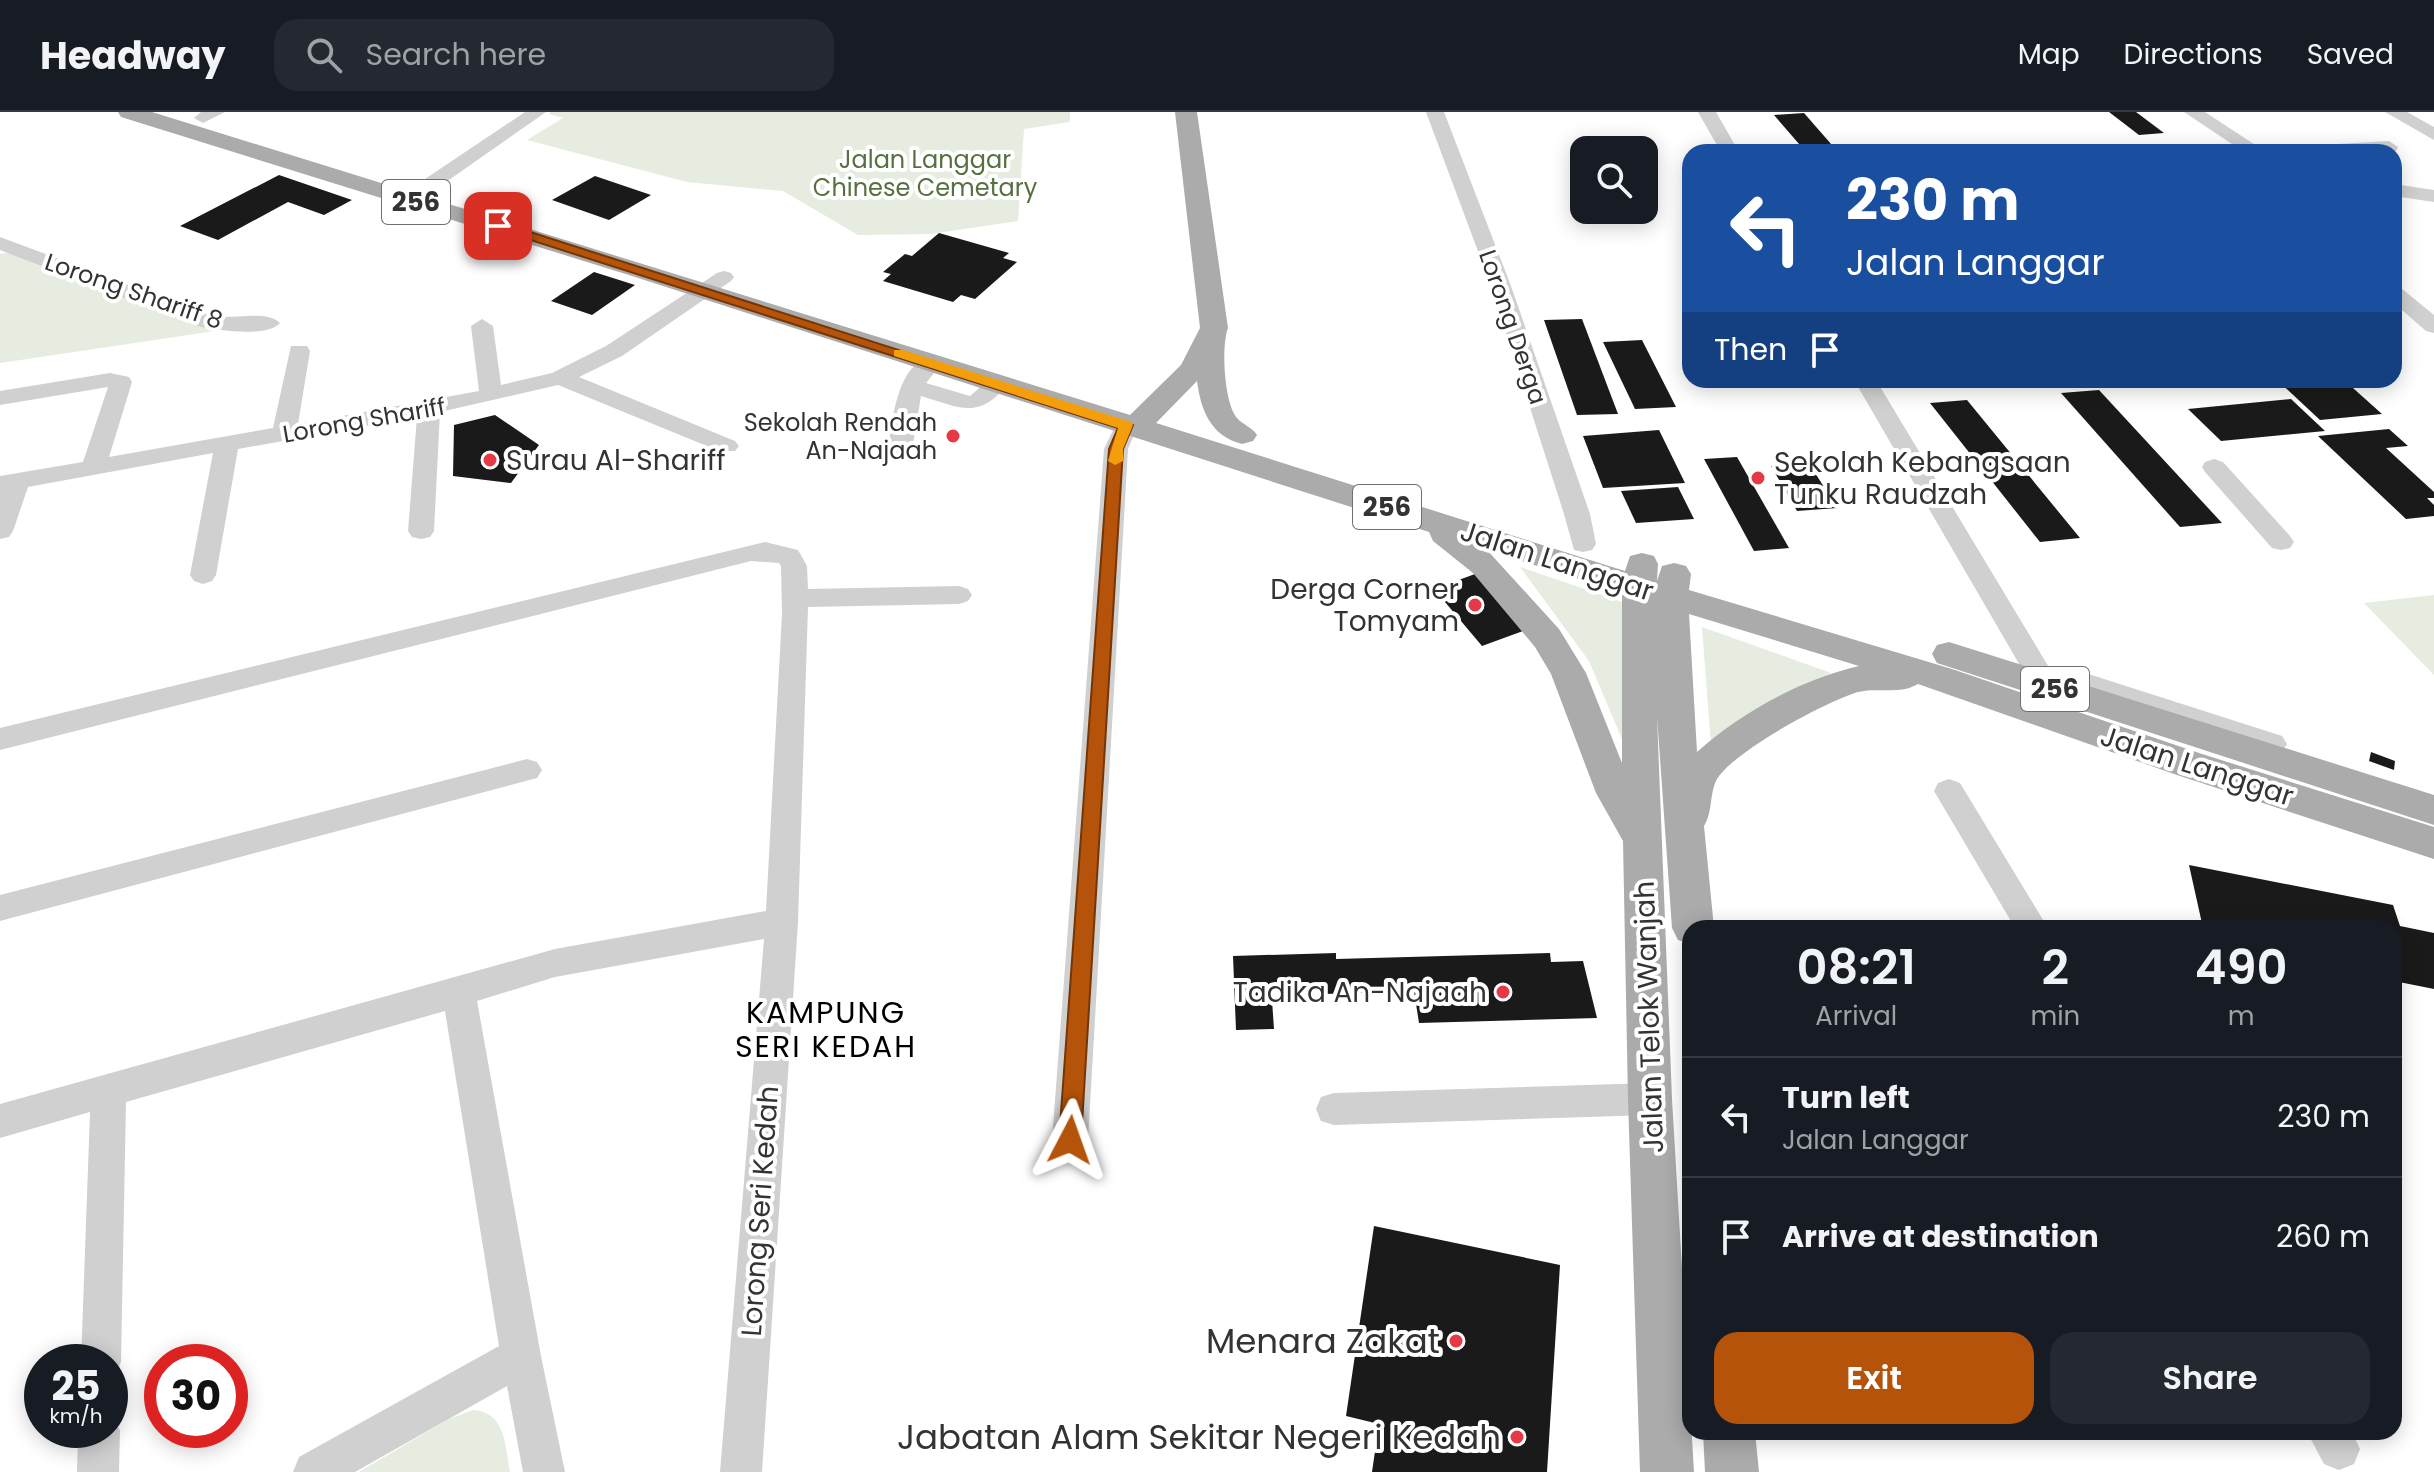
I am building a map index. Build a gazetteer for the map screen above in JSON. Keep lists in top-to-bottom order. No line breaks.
{"streets":{"main road":["256","Jalan Langgar","Jalan Telok Wanjah"],"street":["Lorong Shariff 8","Lorong Derga","Lorong Shariff","Lorong Seri Kedah"]},"crossings":[["Lorong Derga","Jalan Langgar"],["Lorong Shariff","Jalan Langgar"],["Jalan Langgar","Jalan Telok Wanjah"]],"districts":["KAMPUNG SERI KEDAH"],"parks":["Jalan Langgar Chinese Cemetary"],"places":["Sekolah Rendah An-Najaah","Surau Al-Shariff","Sekolah Kebangsaan Tunku Raudzah","Derga Corner Tomyam","Tadika An-Najaah","Menara Zakat","Jabatan Alam Sekitar Negeri Kedah"],"page":{"header":"Headway","search":"Search here","nav":["Map","Directions","Saved"],"turn":["230 m","Jalan Langgar"],"then":"Then","eta":["08:21","Arrival","2","min","490","m"],"list":[{"name":"Turn left","note":"Jalan Langgar","value":"230 m"},{"name":"Arrive at destination","value":"260 m"}],"buttons":["Exit","Share"],"speed":"25 km/h","limit":"30"}}
